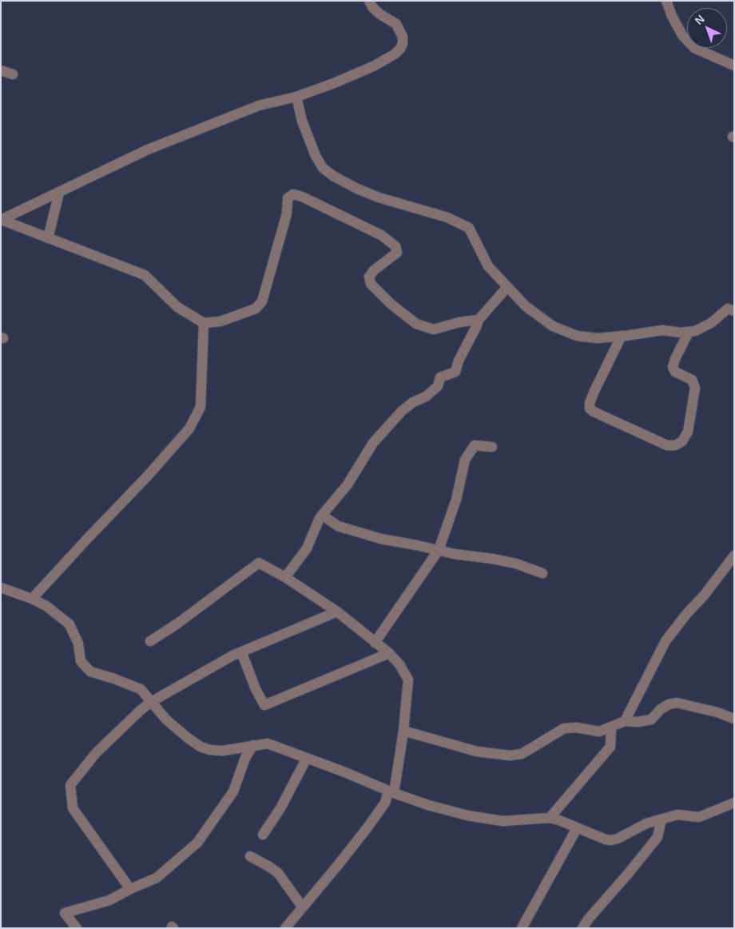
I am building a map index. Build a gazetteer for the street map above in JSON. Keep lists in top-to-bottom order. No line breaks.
{"north":"top left"}
